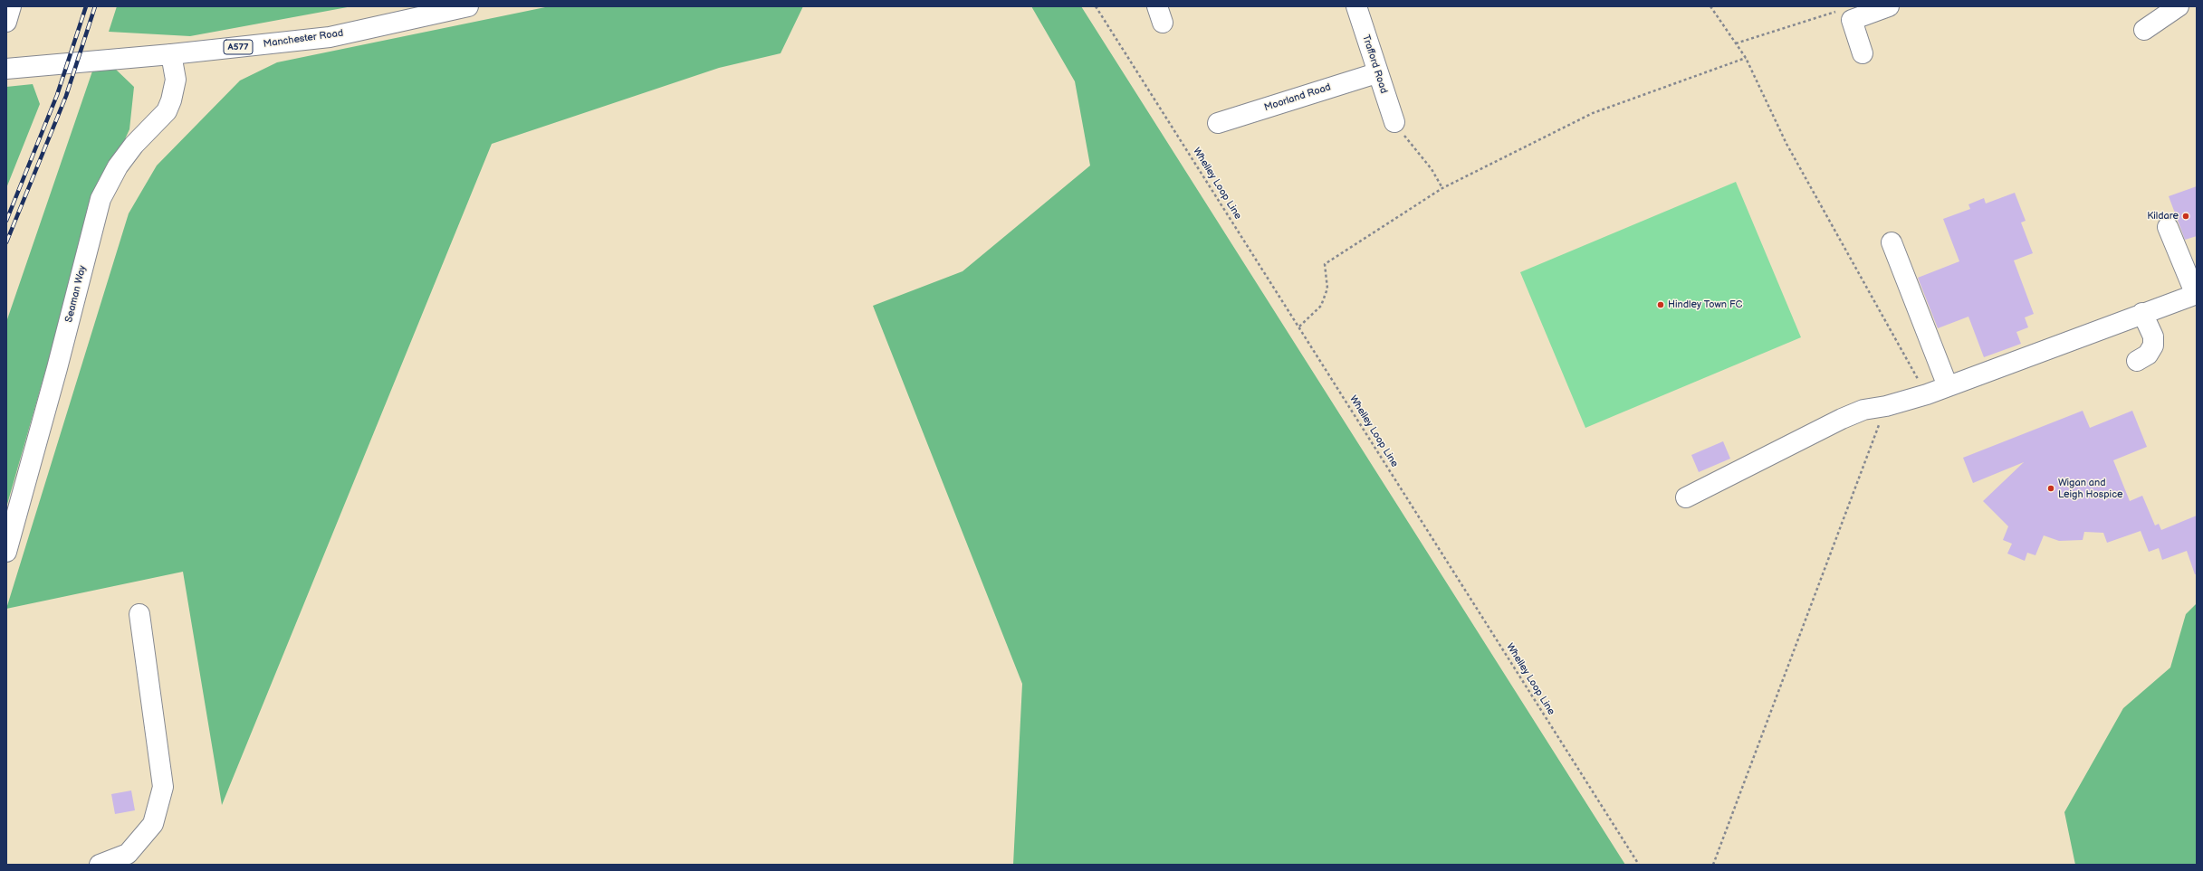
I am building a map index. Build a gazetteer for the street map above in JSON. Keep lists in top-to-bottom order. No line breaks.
{"streets":{"main road":["Manchester Road","A577","Trafford Road","Moorland Road","Seaman Way"],"path":["Whelley Loop Line"]},"crossings":[["Manchester Road","Seaman Way"],["Trafford Road","Moorland Road"]],"places":["Kildare","Hindley Town FC","Wigan and Leigh Hospice"]}
